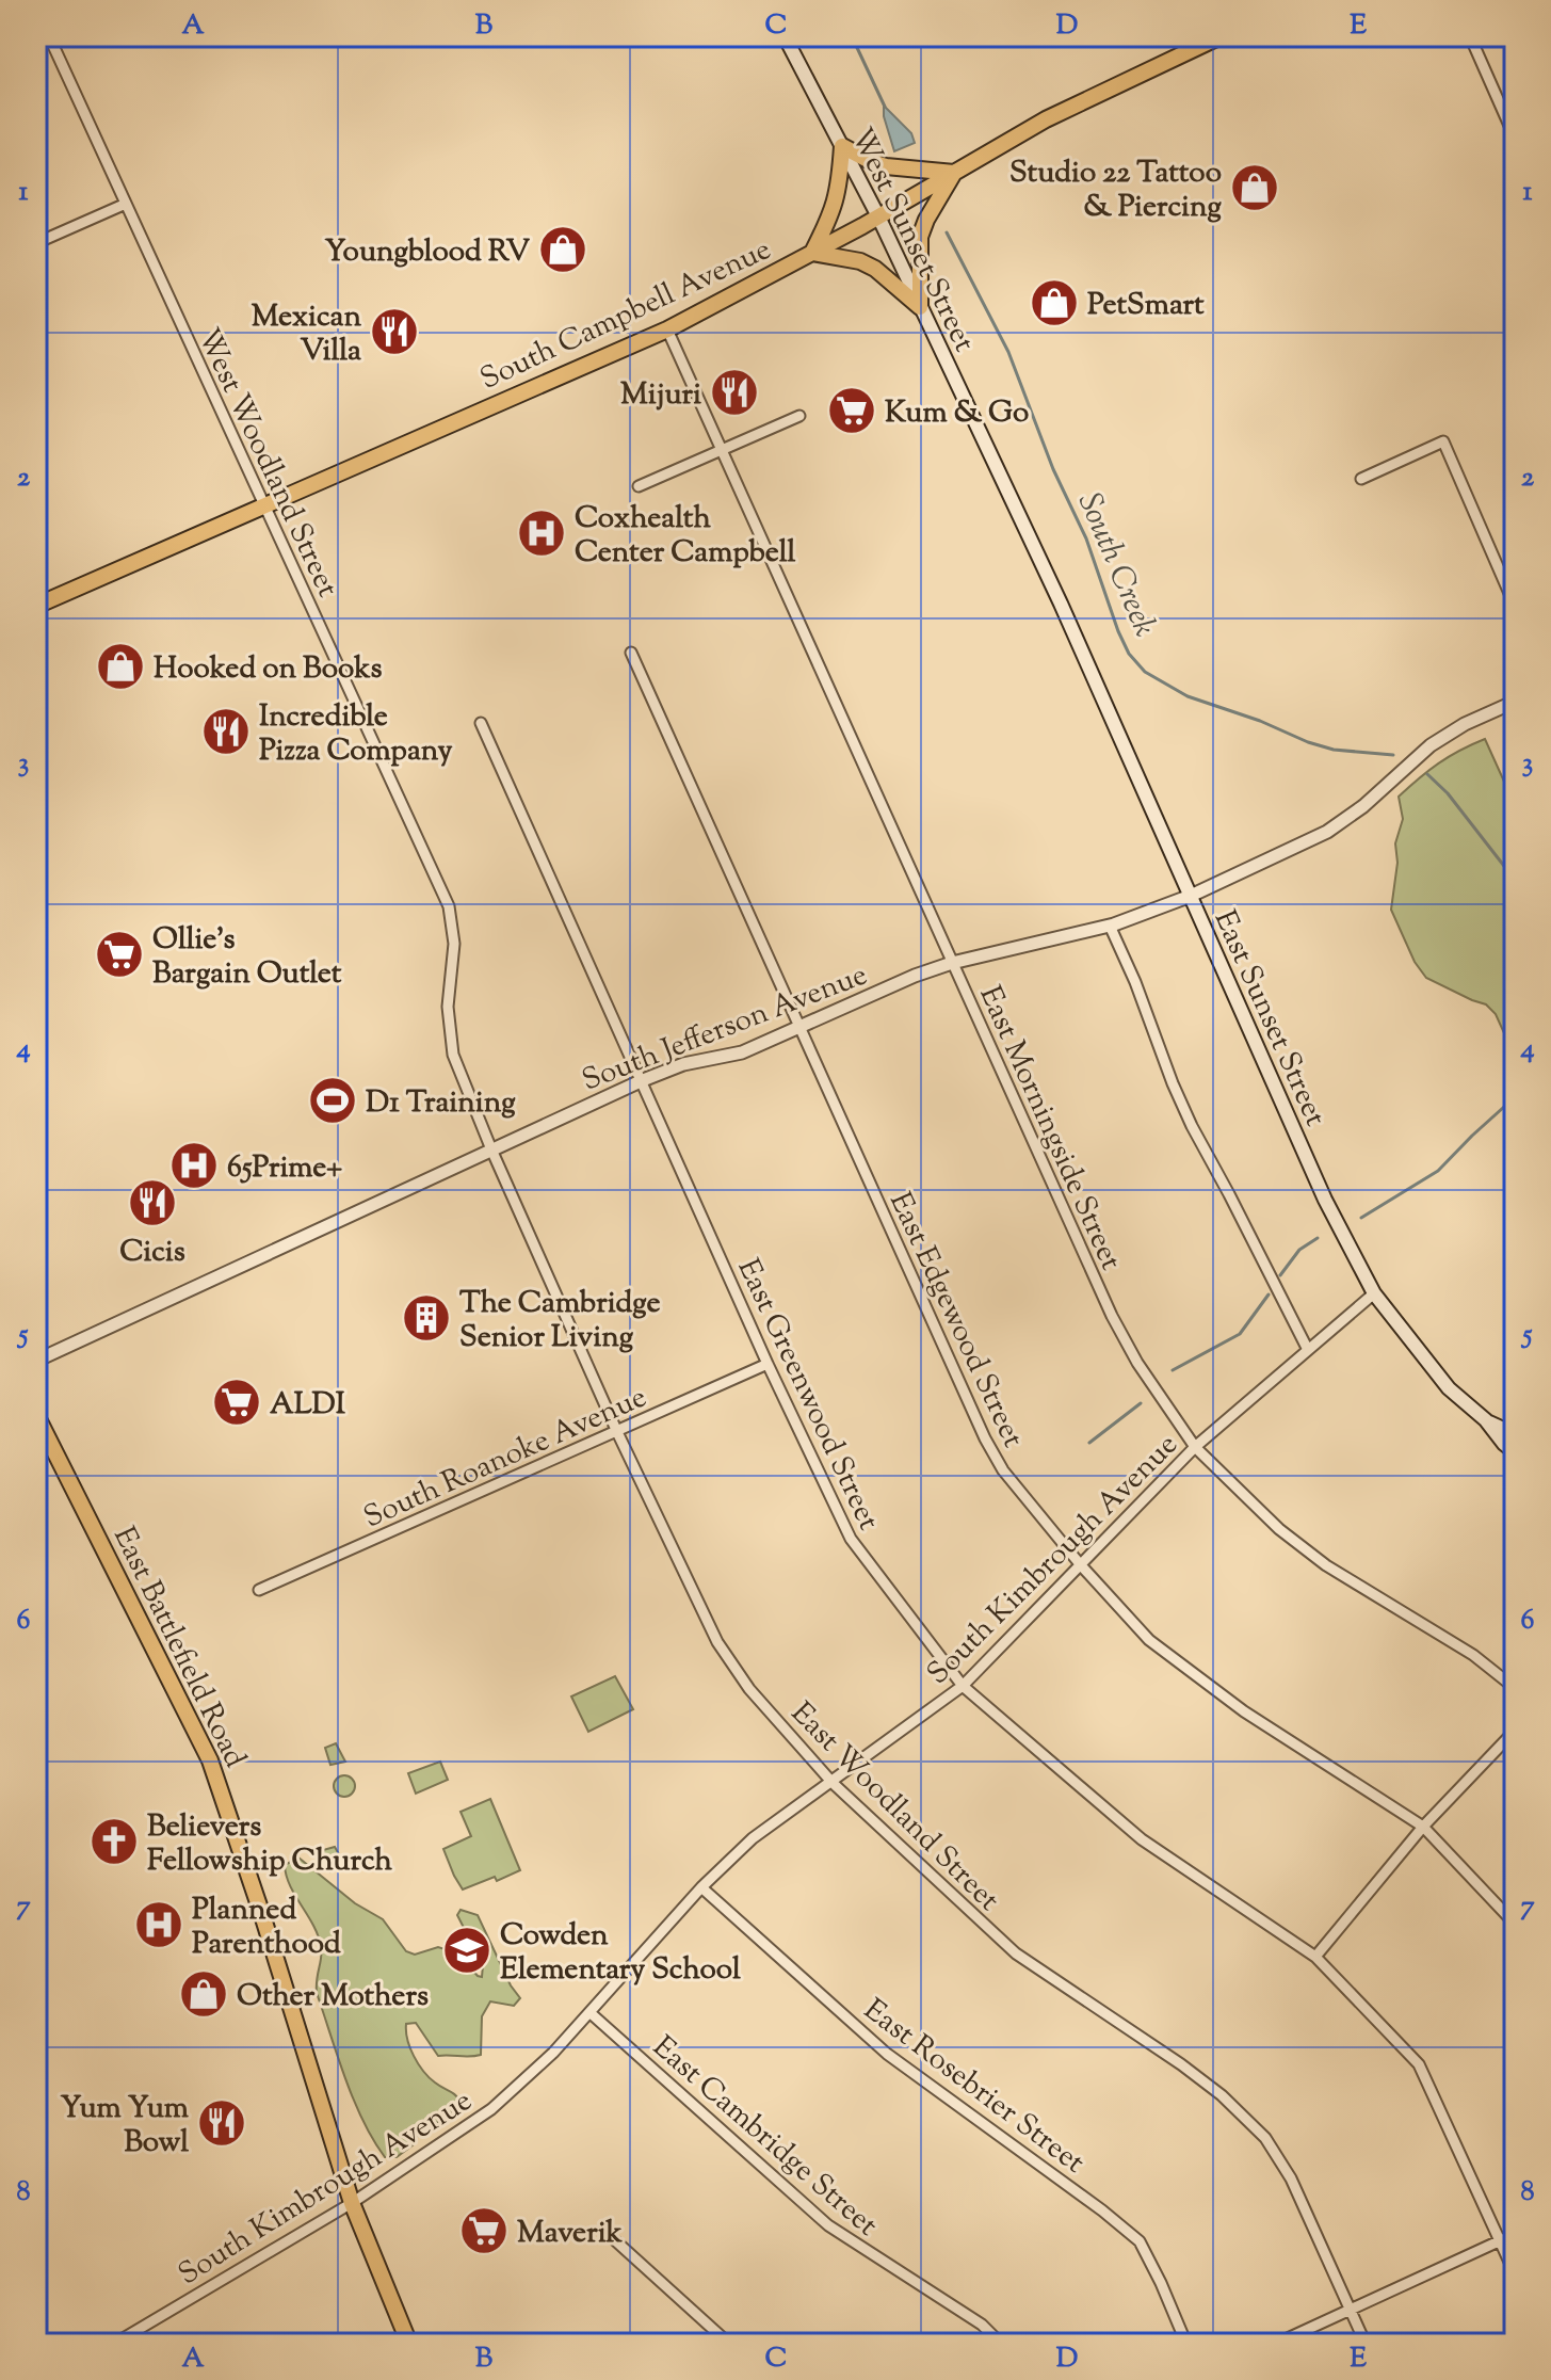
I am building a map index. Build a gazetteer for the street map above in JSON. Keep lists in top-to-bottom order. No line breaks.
{"streets":{"main road":["West Sunset Street","South Campbell Avenue","East Sunset Street","East Battlefield Road"],"street":["West Woodland Street","South Jefferson Avenue","East Morningside Street","East Edgewood Street","East Greenwood Street","South Roanoke Avenue","South Kimbrough Avenue","East Woodland Street","East Rosebrier Street","East Cambridge Street"]},"crossings":[["West Sunset Street","South Campbell Avenue"],["West Sunset Street","East Sunset Street"],["South Campbell Avenue","West Woodland Street"],["South Campbell Avenue","East Morningside Street"],["West Woodland Street","East Woodland Street"],["East Sunset Street","South Jefferson Avenue"],["East Sunset Street","South Kimbrough Avenue"],["South Jefferson Avenue","East Morningside Street"],["South Jefferson Avenue","East Edgewood Street"],["South Jefferson Avenue","East Greenwood Street"],["South Jefferson Avenue","East Woodland Street"],["East Morningside Street","South Kimbrough Avenue"],["East Edgewood Street","South Kimbrough Avenue"],["East Greenwood Street","South Roanoke Avenue"],["East Greenwood Street","South Kimbrough Avenue"],["South Roanoke Avenue","East Woodland Street"],["South Kimbrough Avenue","East Battlefield Road"],["South Kimbrough Avenue","East Woodland Street"],["South Kimbrough Avenue","East Rosebrier Street"],["South Kimbrough Avenue","East Cambridge Street"]],"water":["South Creek"],"places":{"shop":["Studio 22 Tattoo & Piercing","Youngblood RV","PetSmart","Hooked on Books","Other Mothers"],"restaurant":["Mexican Villa","Mijuri","Incredible Pizza Company","Cicis","Yum Yum Bowl"],"supermarket":["Kum & Go","Ollie's Bargain Outlet","ALDI","Maverik"],"hospital":["Coxhealth Center Campbell","65Prime+","Planned Parenthood"],"sports":["D1 Training"],"building":["The Cambridge Senior Living"],"church":["Believers Fellowship Church"],"school or university":["Cowden Elementary School"]},"grid":{"columns":["A","B","C","D","E"],"rows":["1","2","3","4","5","6","7","8"]}}
